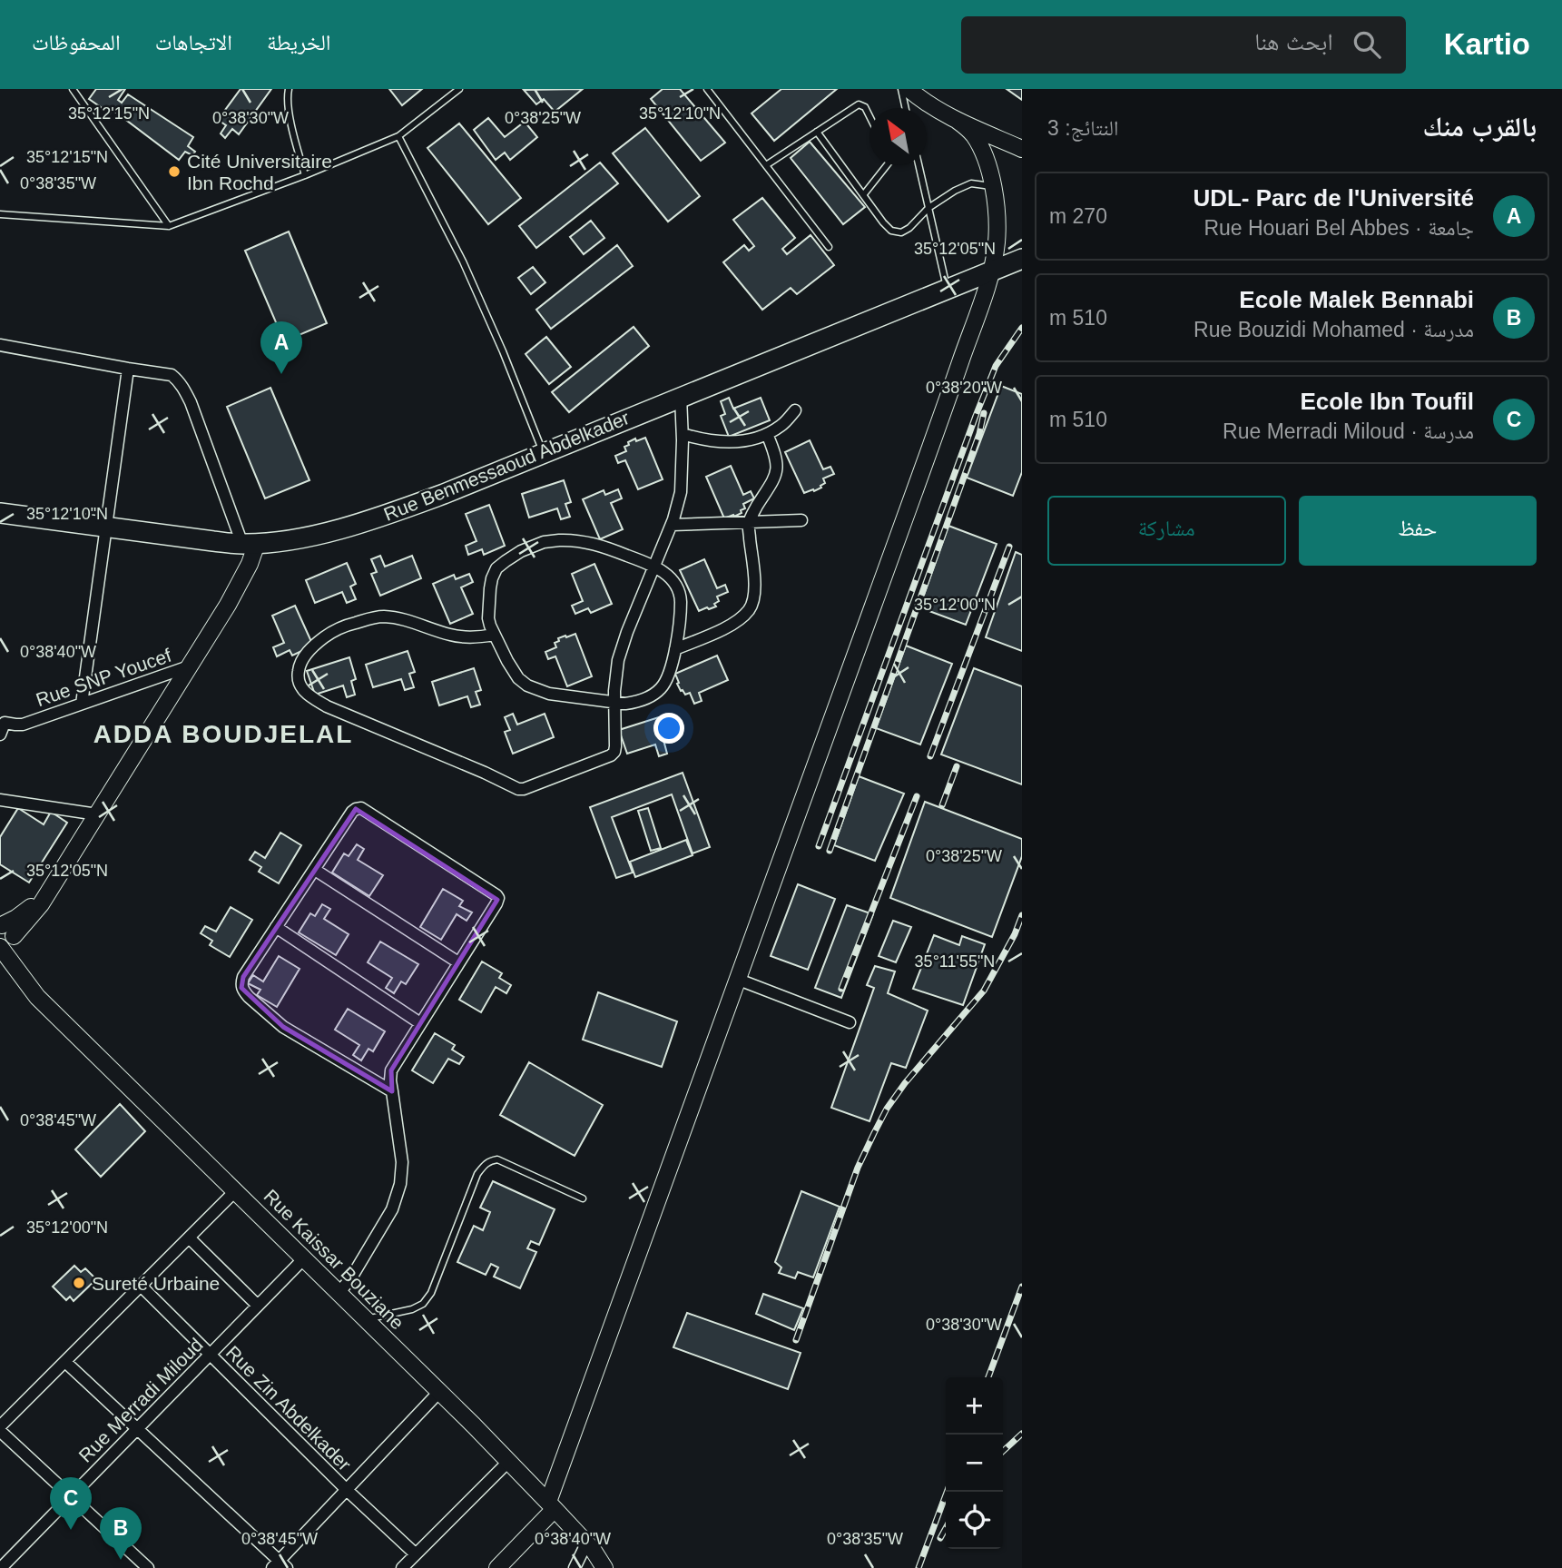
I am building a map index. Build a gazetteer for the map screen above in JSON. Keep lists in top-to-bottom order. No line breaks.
{"streets":{"main road":["Rue Benmessaoud Abdelkader"],"street":["Rue SNP Youcef","Rue Kaissar Bouziane","Rue Merradi Miloud","Rue Zin Abdelkader"]},"crossings":[["Rue Kaissar Bouziane","Rue Merradi Miloud"],["Rue Merradi Miloud","Rue Zin Abdelkader"]],"districts":["ADDA BOUDJELAL"],"places":["Cité Universitaire Ibn Rochd","Sureté Urbaine"],"north":"top left","page":{"header":"Kartio","search":"ابحث هنا","nav":["الخريطة","الاتجاهات","المحفوظات"],"heading":["بالقرب منك","النتائج: 3"],"list":[{"mark":"A","name":"UDL- Parc de l'Université","note":"جامعة · Rue Houari Bel Abbes","value":"270 m"},{"mark":"B","name":"Ecole Malek Bennabi","note":"مدرسة · Rue Bouzidi Mohamed","value":"510 m"},{"mark":"C","name":"Ecole Ibn Toufil","note":"مدرسة · Rue Merradi Miloud","value":"510 m"}],"pins":["A","C","B"],"buttons":["حفظ","مشاركة"],"map_buttons":["+","−"]},"coordinates":["35°12'15\"N","35°12'10\"N","0°38'30\"W","0°38'25\"W","0°38'35\"W","35°12'05\"N","0°38'20\"W","35°12'00\"N","0°38'40\"W","35°11'55\"N","0°38'45\"W"]}
